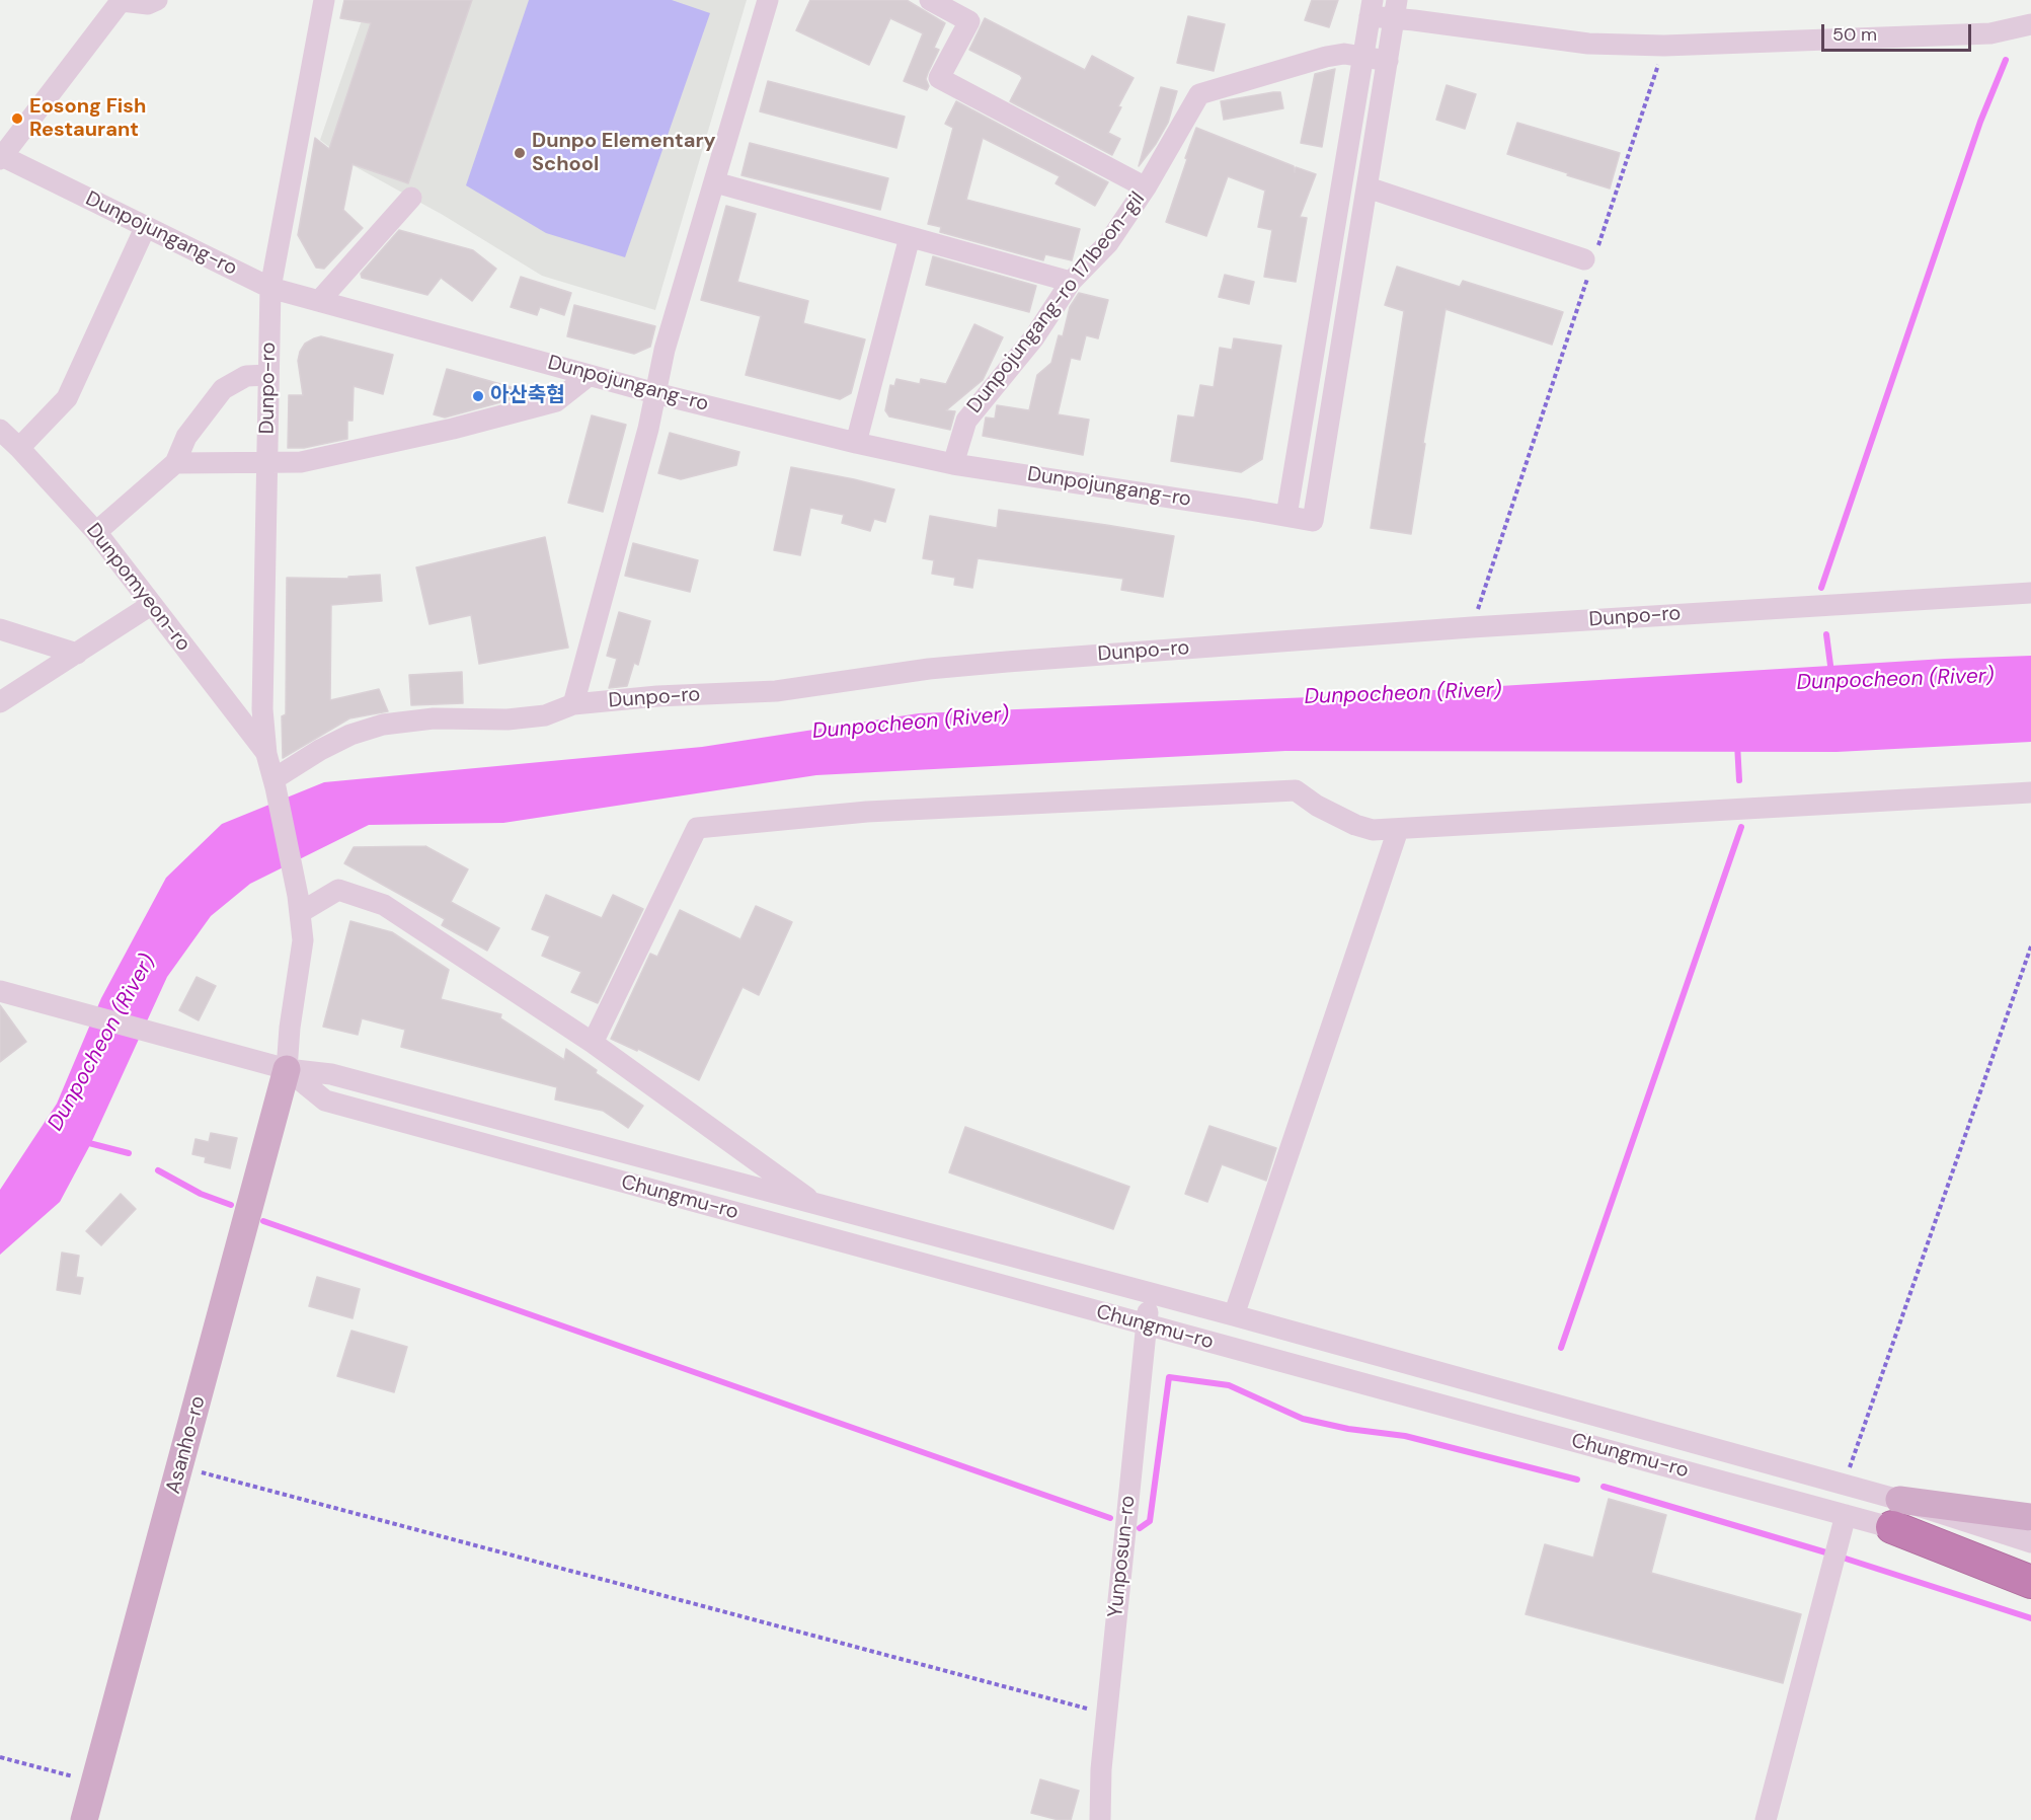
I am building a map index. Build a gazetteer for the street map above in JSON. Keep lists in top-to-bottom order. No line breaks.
{"streets":{"main road":["Asanho-ro"],"street":["Dunpojungang-ro","Dunpojungang-ro 171beon-gil","Dunpo-ro","Dunpomyeon-ro","Chungmu-ro","Yunposun-ro"]},"crossings":[["Dunpojungang-ro","Dunpojungang-ro 171beon-gil"],["Dunpojungang-ro","Dunpo-ro"],["Dunpo-ro","Dunpomyeon-ro"],["Chungmu-ro","Asanho-ro"],["Chungmu-ro","Yunposun-ro"]],"water":["Dunpocheon (River)"],"places":["Eosong Fish Restaurant","Dunpo Elementary School","아산축협"],"scale_bar":"50 m"}
